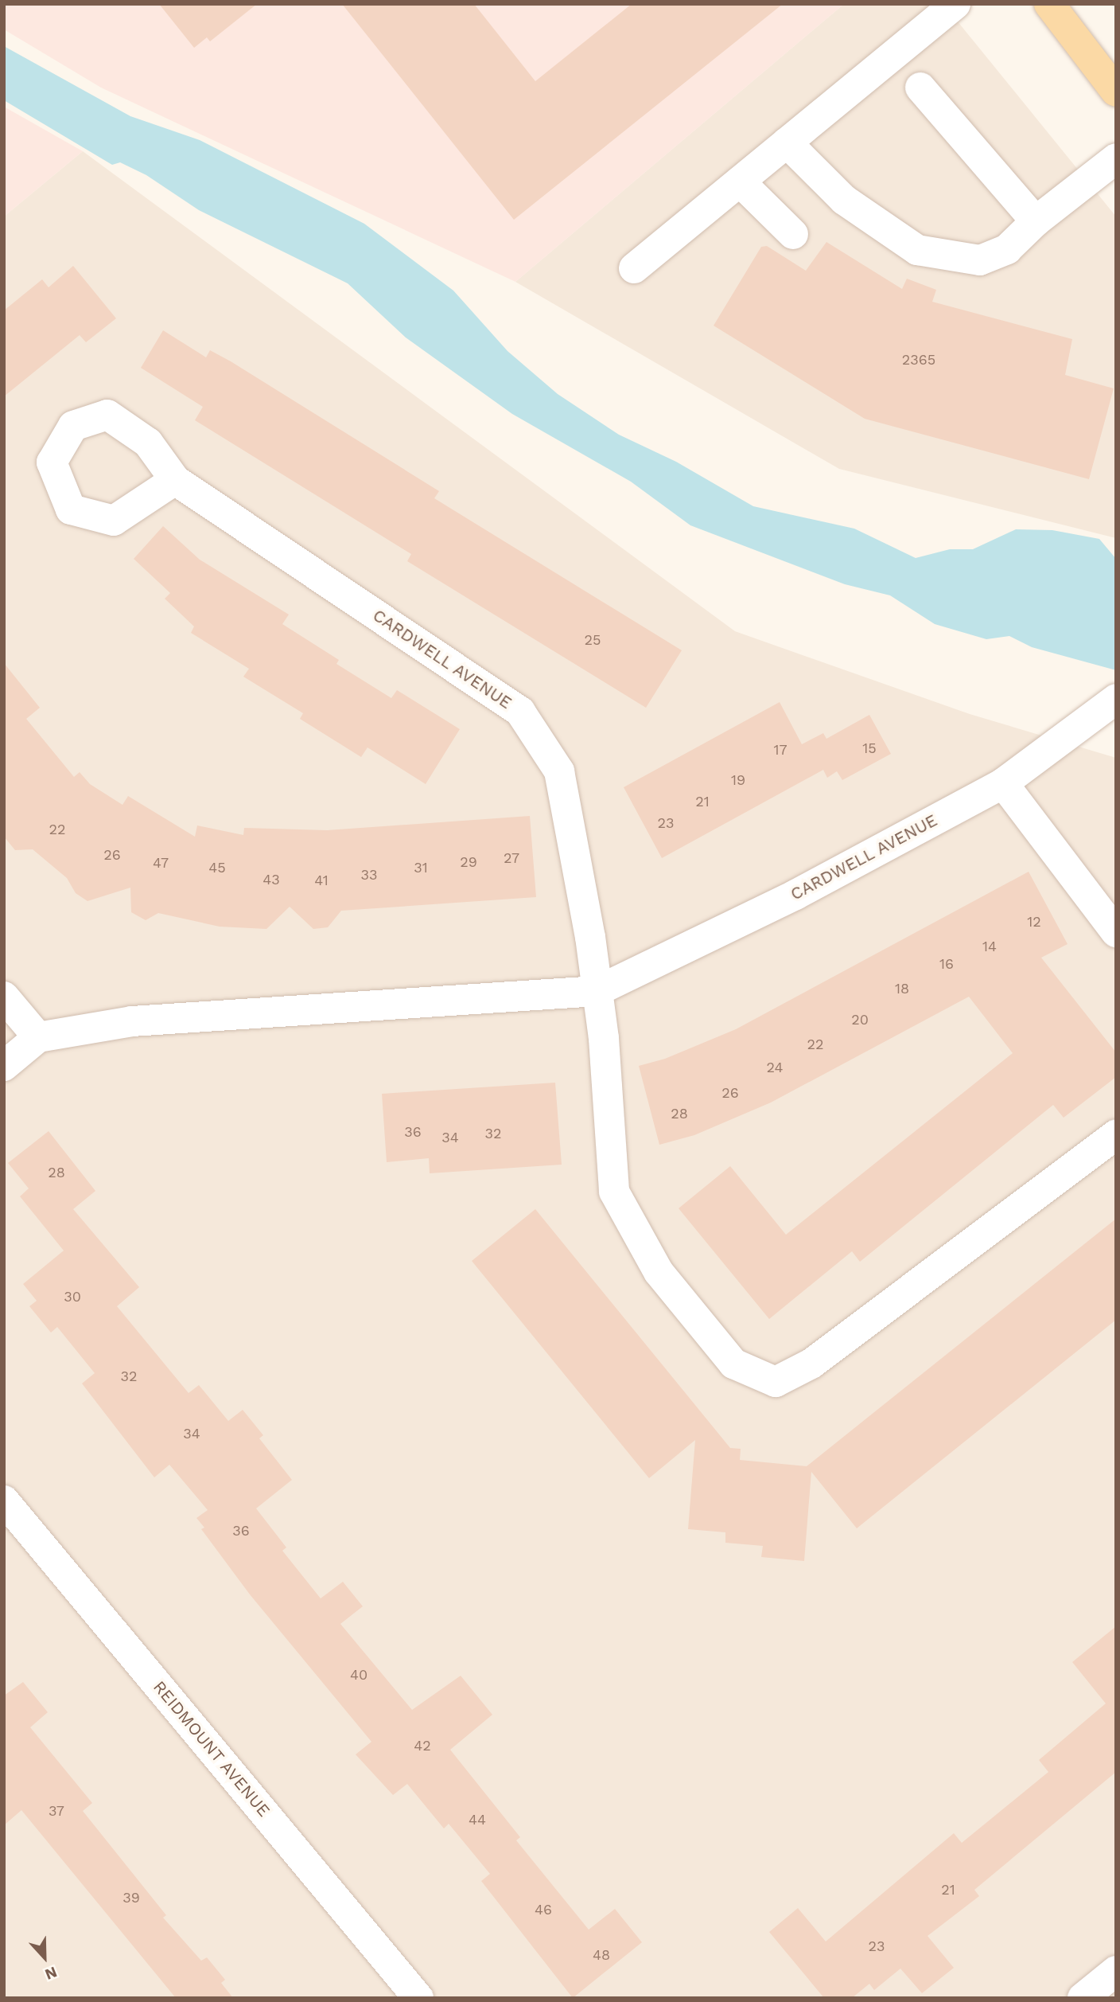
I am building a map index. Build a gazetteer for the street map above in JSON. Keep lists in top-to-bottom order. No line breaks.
{"streets":{"street":["CARDWELL AVENUE","REIDMOUNT AVENUE"]},"house_numbers":["2365","25","15","17","19","21","23","22","26","27","29","47","45","31","33","43","41","12","14","16","18","20","22","24","26","28","36","32","34","28","30","32","34","36","40","42","37","44","21","39","46","23","48"],"north":"bottom"}
